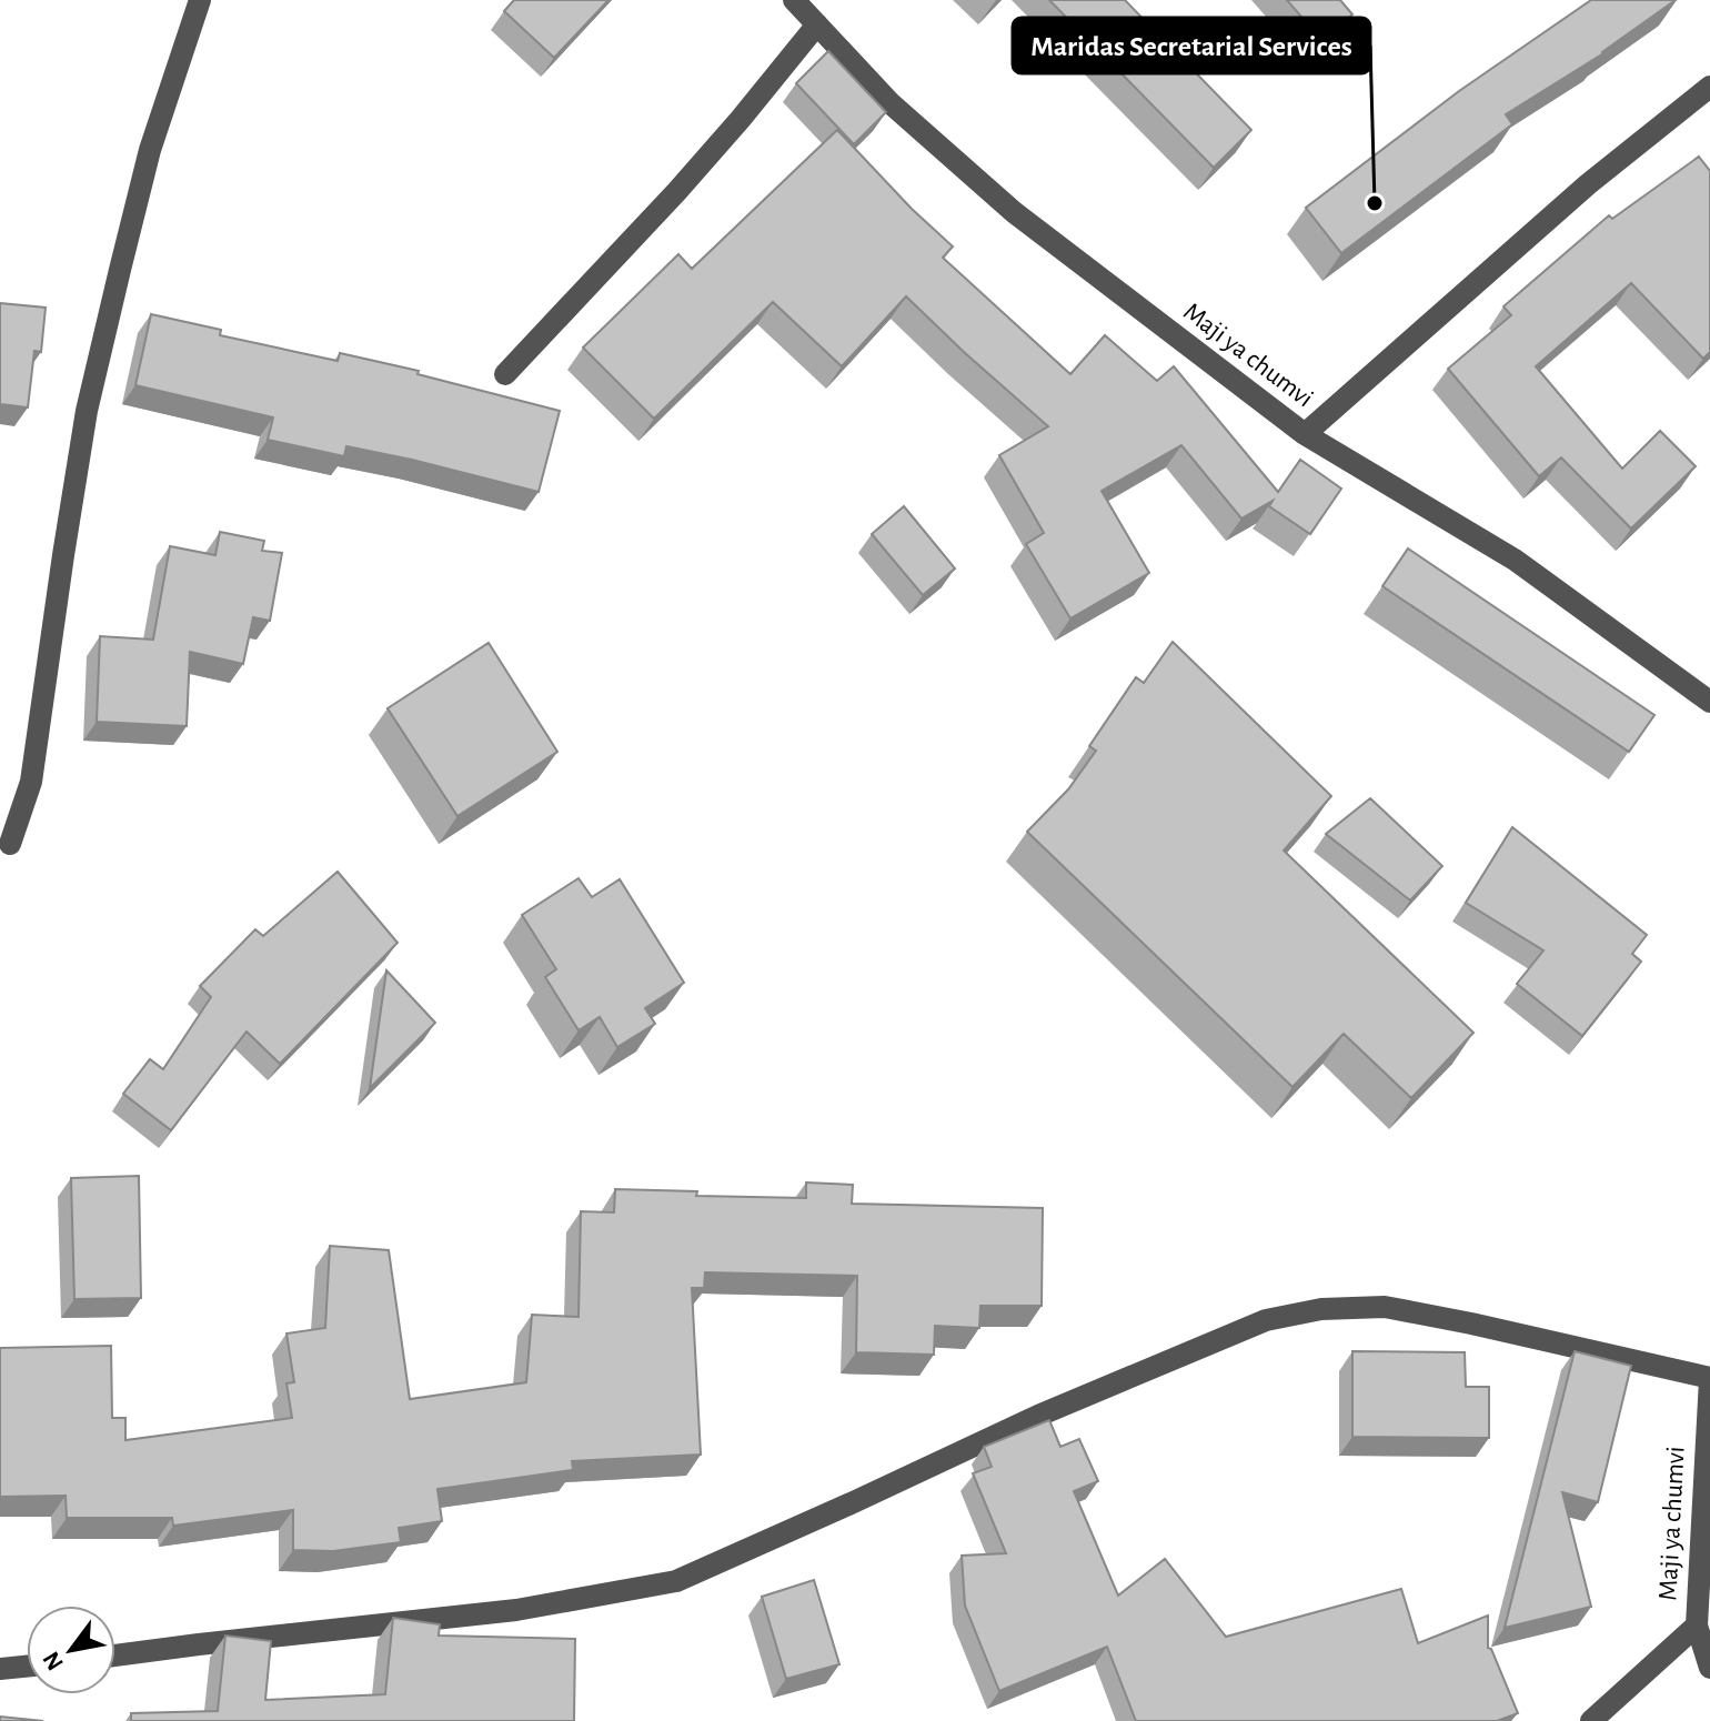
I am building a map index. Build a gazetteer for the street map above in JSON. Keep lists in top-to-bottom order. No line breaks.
{"streets":{"street":["Maji ya chumvi"]},"places":["Maridas Secretarial Services"],"north":"bottom left"}
